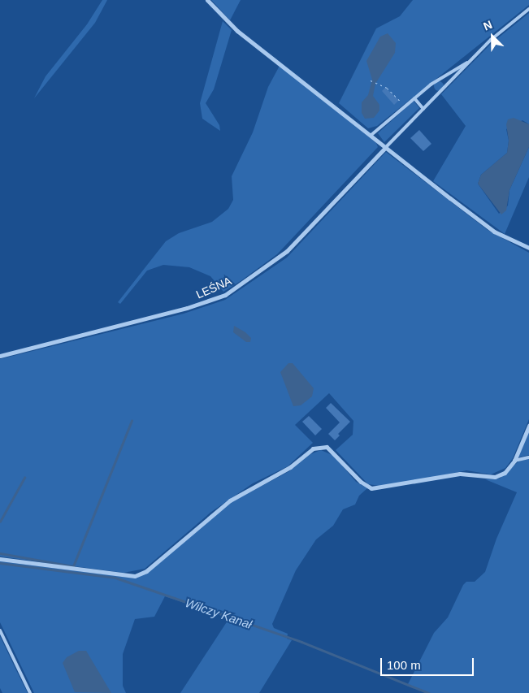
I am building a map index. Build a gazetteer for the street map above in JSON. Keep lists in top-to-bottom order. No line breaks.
{"streets":{"street":["LEŚNA"]},"water":["Wilczy Kanał"],"scale_bar":"100 m","north":"top left"}
